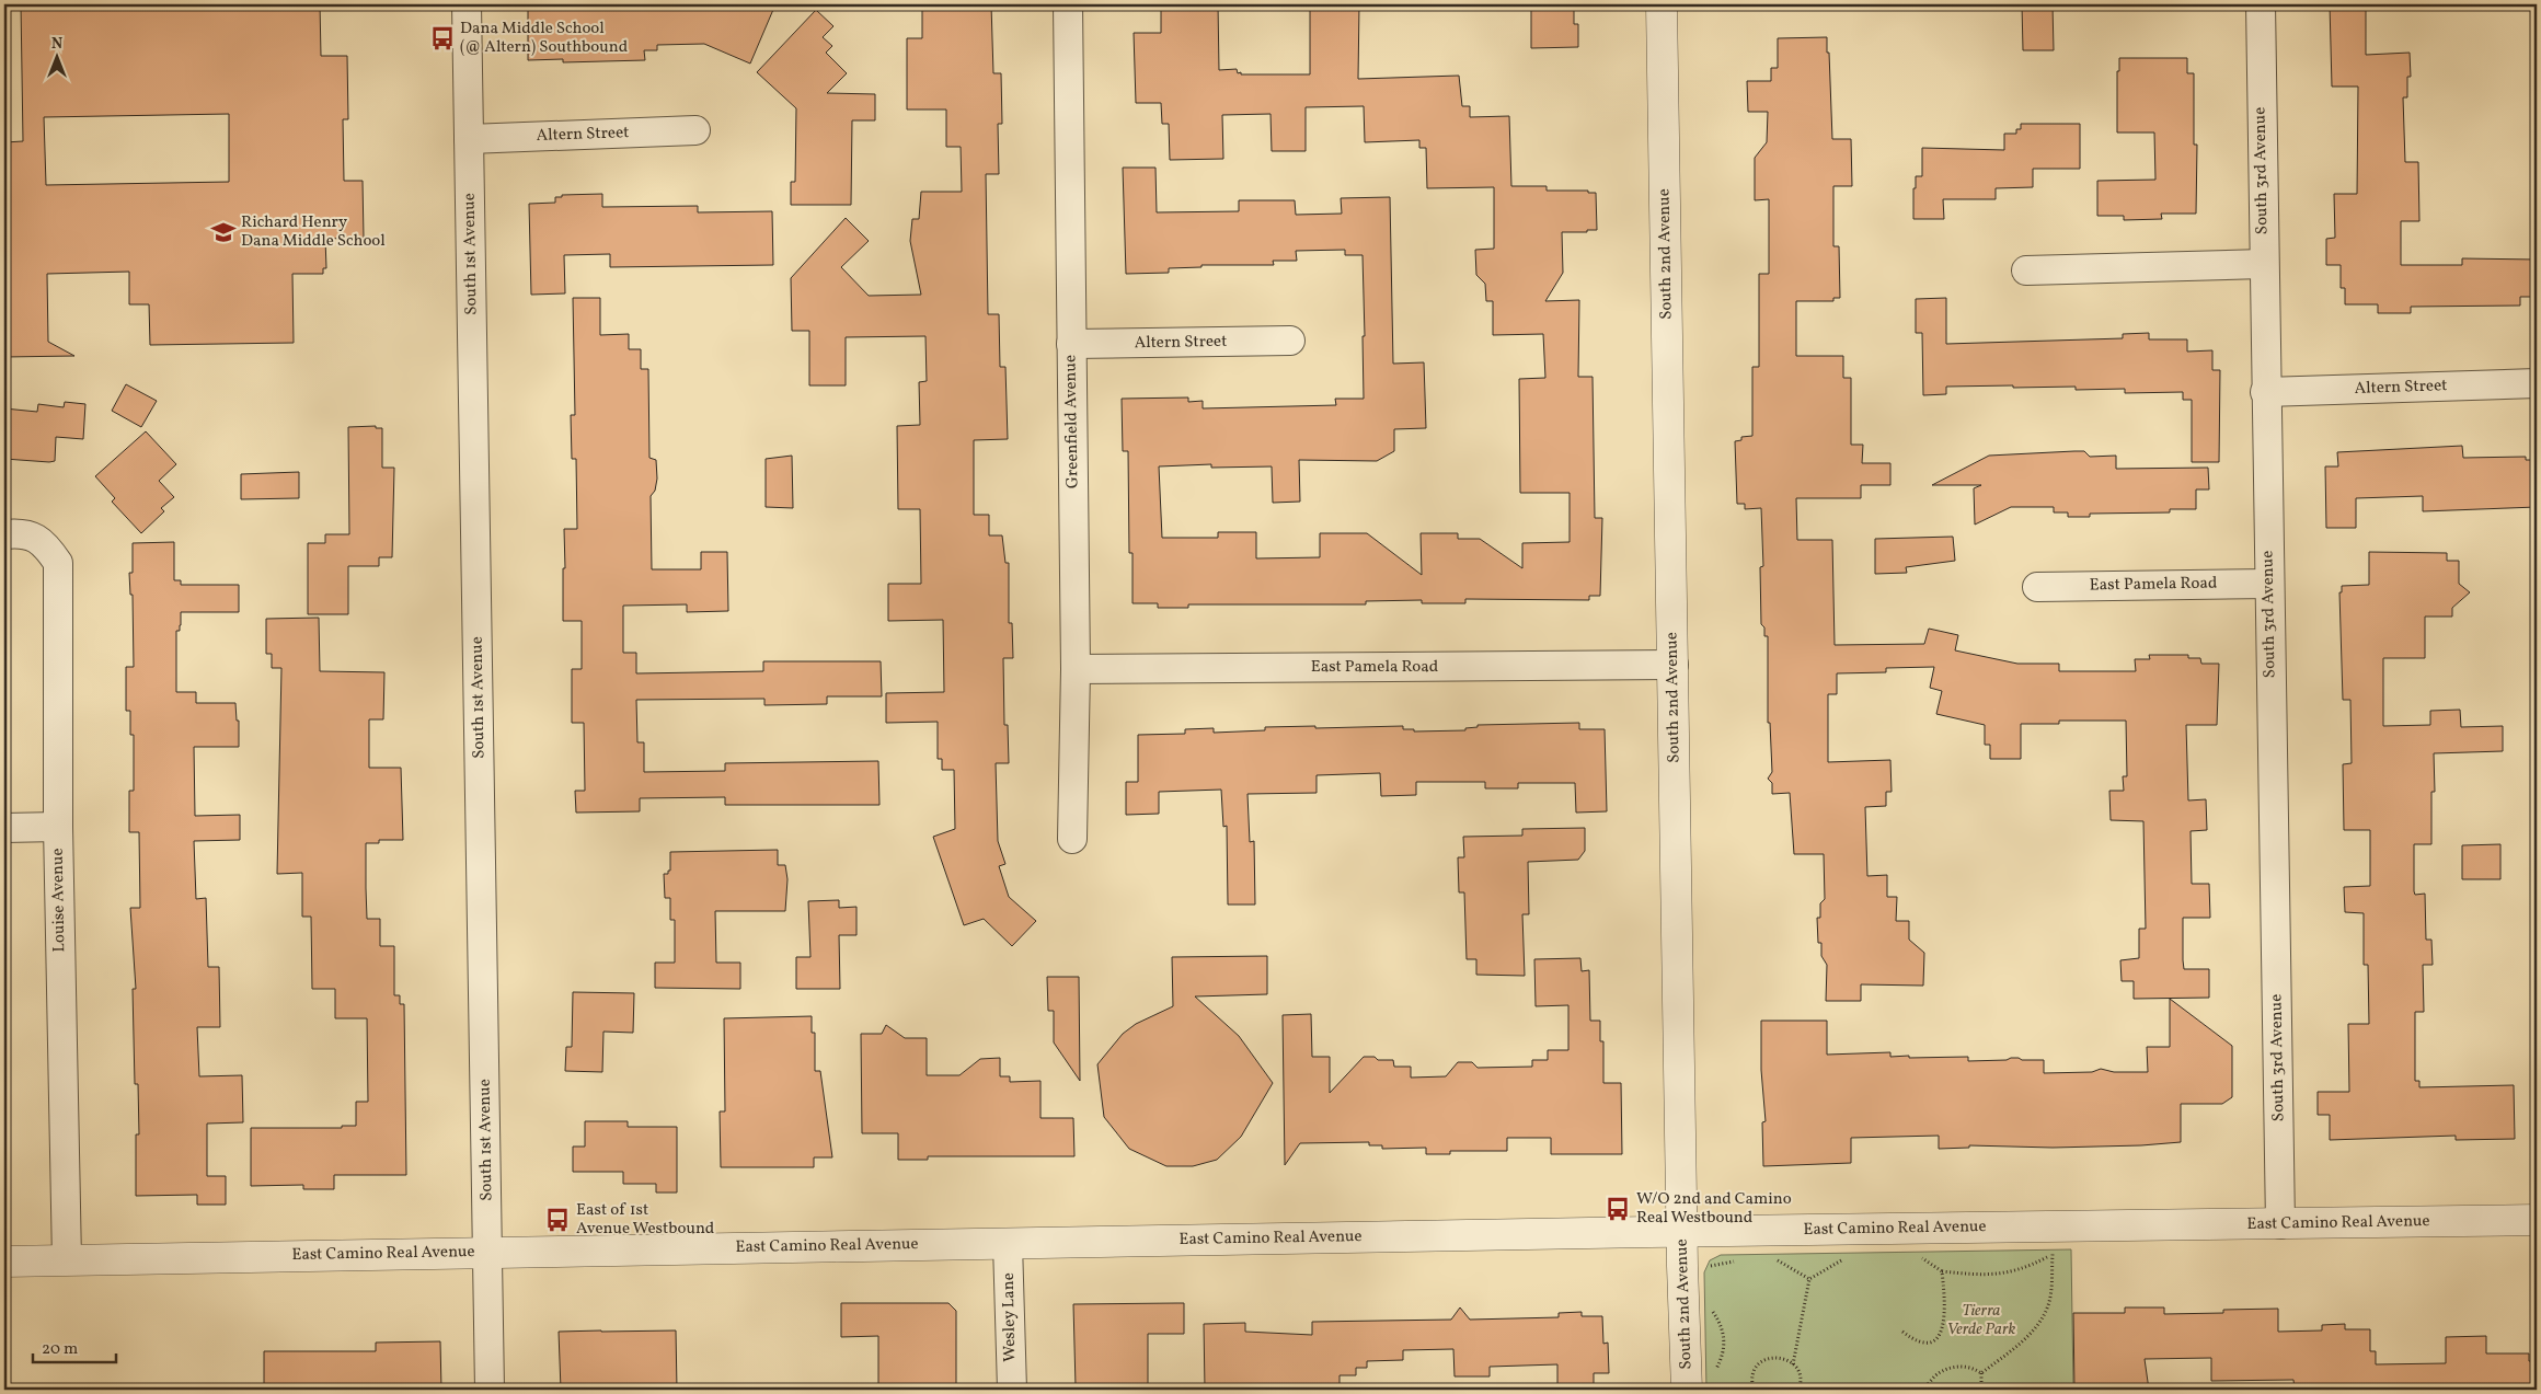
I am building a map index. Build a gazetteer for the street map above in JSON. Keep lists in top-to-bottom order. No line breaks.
{"streets":{"street":["Altern Street","South 3rd Avenue","South 1st Avenue","South 2nd Avenue","Greenfield Avenue","East Pamela Road","Louise Avenue","East Camino Real Avenue","Wesley Lane"]},"crossings":[["Altern Street","South 3rd Avenue"],["Altern Street","South 1st Avenue"],["Altern Street","Greenfield Avenue"],["South 3rd Avenue","East Pamela Road"],["South 3rd Avenue","East Camino Real Avenue"],["South 1st Avenue","East Camino Real Avenue"],["South 2nd Avenue","East Pamela Road"],["South 2nd Avenue","East Camino Real Avenue"],["Greenfield Avenue","East Pamela Road"],["Louise Avenue","East Camino Real Avenue"],["East Camino Real Avenue","Wesley Lane"]],"parks":["Tierra Verde Park"],"places":{"bus stop":["Dana Middle School (@ Altern) Southbound","W/O 2nd and Camino Real Westbound","East of 1st Avenue Westbound"],"school or university":["Richard Henry Dana Middle School"]},"scale_bar":"20 m","north":"top"}
